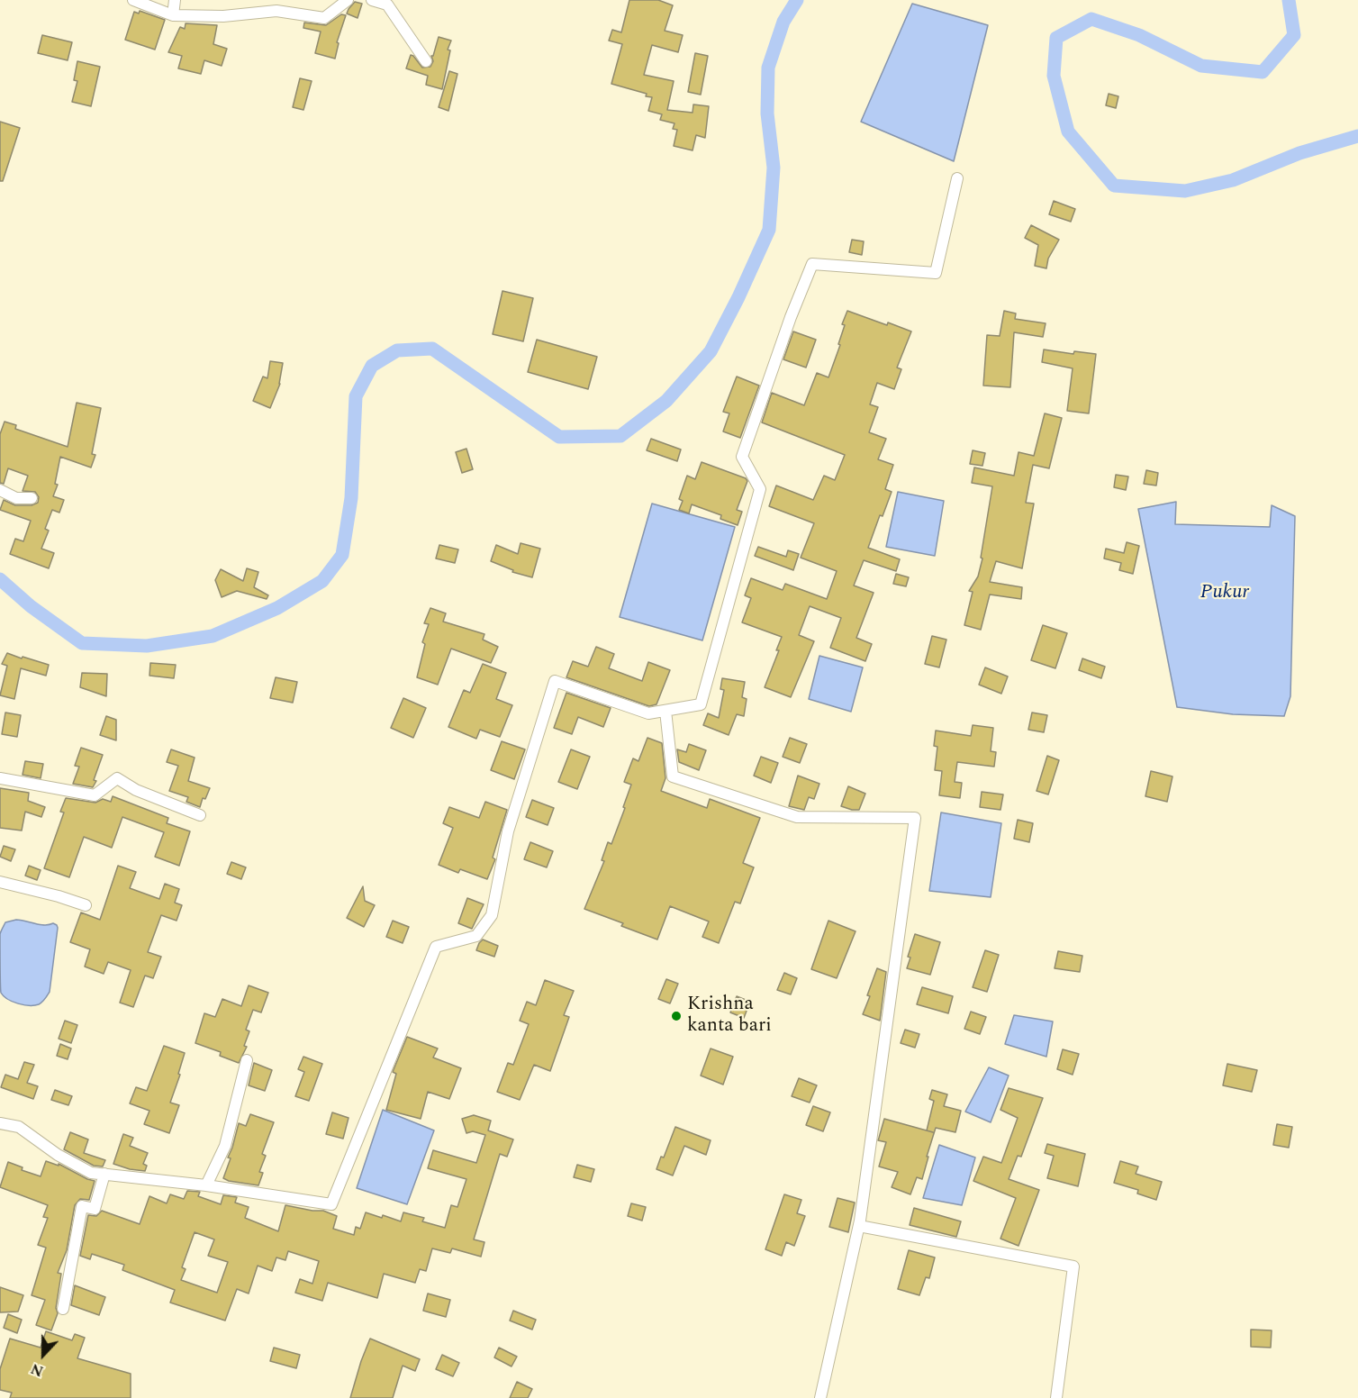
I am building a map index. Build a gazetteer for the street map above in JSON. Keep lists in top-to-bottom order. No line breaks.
{"water":["Pukur"],"places":["Krishna kanta bari"],"north":"bottom"}
